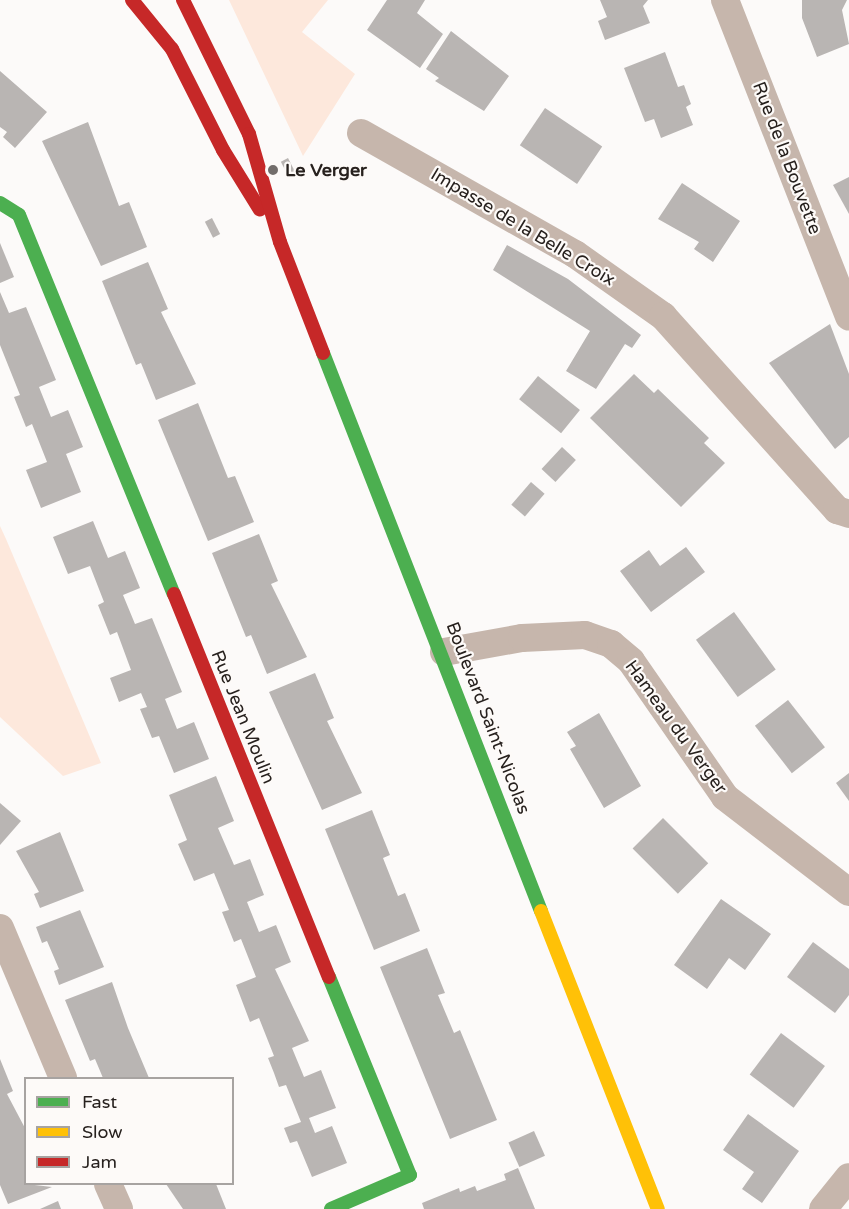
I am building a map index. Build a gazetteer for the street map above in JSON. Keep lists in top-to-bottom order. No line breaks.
{"streets":{"main road":["Rue Jean Moulin","Boulevard Saint-Nicolas"],"street":["Rue de la Bouvette","Impasse de la Belle Croix","Hameau du Verger"]},"crossings":[["Boulevard Saint-Nicolas","Hameau du Verger"]],"places":["Le Verger"],"legend":["Fast","Slow","Jam"]}
